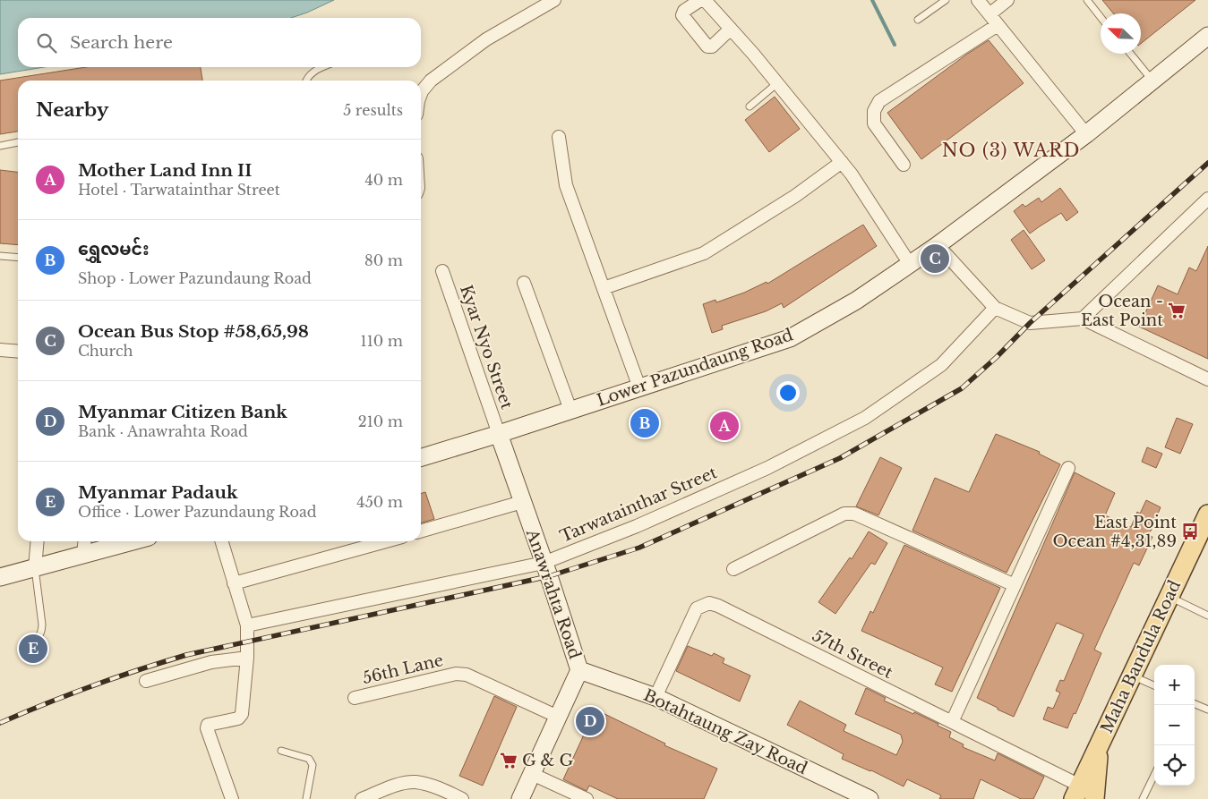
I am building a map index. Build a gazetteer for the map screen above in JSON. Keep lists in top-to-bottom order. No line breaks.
{"streets":{"main road":["Lower Pazundaung Road","Anawrahta Road","Maha Bandula Road","Botahtaung Zay Road"],"street":["Kyar Nyo Street","Tarwatainthar Street","57th Street","56th Lane"]},"crossings":[["Kyar Nyo Street","Lower Pazundaung Road"],["Kyar Nyo Street","Anawrahta Road"],["Lower Pazundaung Road","Anawrahta Road"],["Tarwatainthar Street","Anawrahta Road"],["Anawrahta Road","56th Lane"],["Anawrahta Road","Botahtaung Zay Road"],["57th Street","Maha Bandula Road"],["57th Street","Botahtaung Zay Road"]],"districts":["NO (3) WARD"],"places":{"supermarket":["Ocean - East Point","G & G"],"bus stop":["East Point Ocean #4,31,89"]},"north":"top left","page":{"search":"Search here","heading":["Nearby","5 results"],"list":[{"mark":"A","name":"Mother Land Inn II","note":"Hotel · Tarwatainthar Street","value":"40 m"},{"mark":"B","name":"ရွှေလမင်း","note":"Shop · Lower Pazundaung Road","value":"80 m"},{"mark":"C","name":"Ocean Bus Stop #58,65,98","note":"Church","value":"110 m"},{"mark":"D","name":"Myanmar Citizen Bank","note":"Bank · Anawrahta Road","value":"210 m"},{"mark":"E","name":"Myanmar Padauk","note":"Office · Lower Pazundaung Road","value":"450 m"}],"pins":["C","B","A","E","D"],"map_buttons":["+","−"]}}
